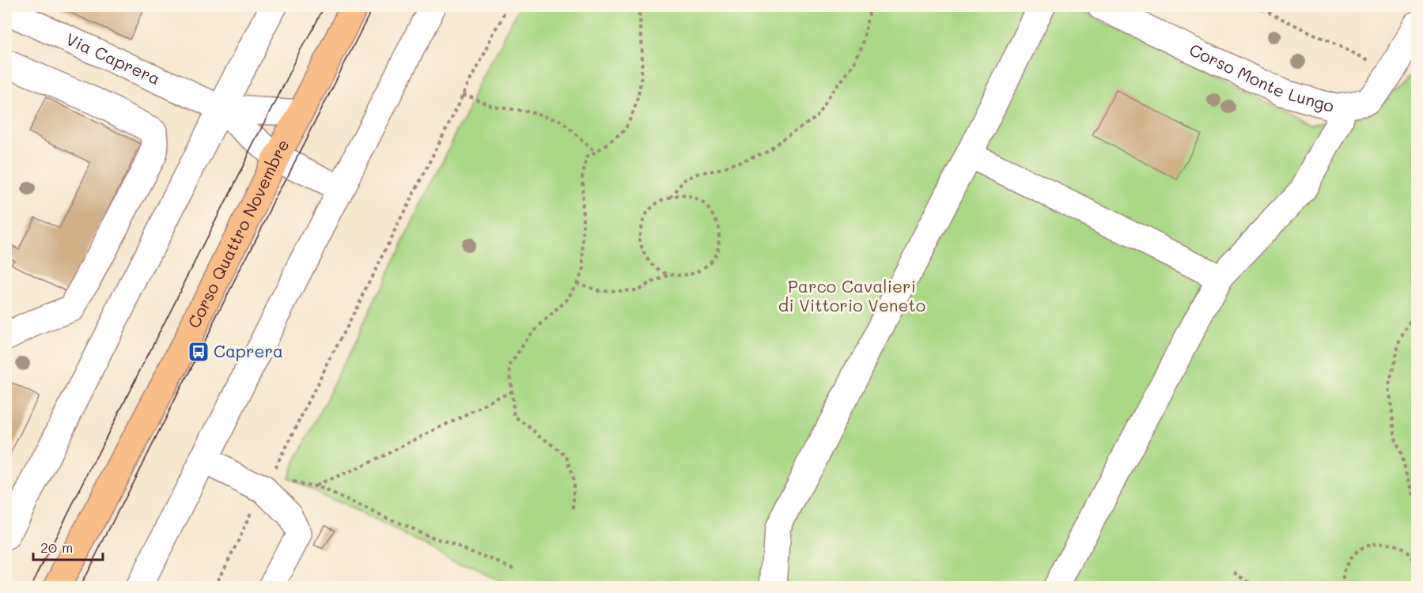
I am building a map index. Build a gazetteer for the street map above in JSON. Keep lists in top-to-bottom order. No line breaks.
{"streets":{"main road":["Corso Quattro Novembre"],"street":["Via Caprera","Corso Monte Lungo"]},"crossings":[["Via Caprera","Corso Quattro Novembre"]],"parks":["Parco Cavalieri di Vittorio Veneto"],"places":{"bus stop":["Caprera"]},"scale_bar":"20 m"}
